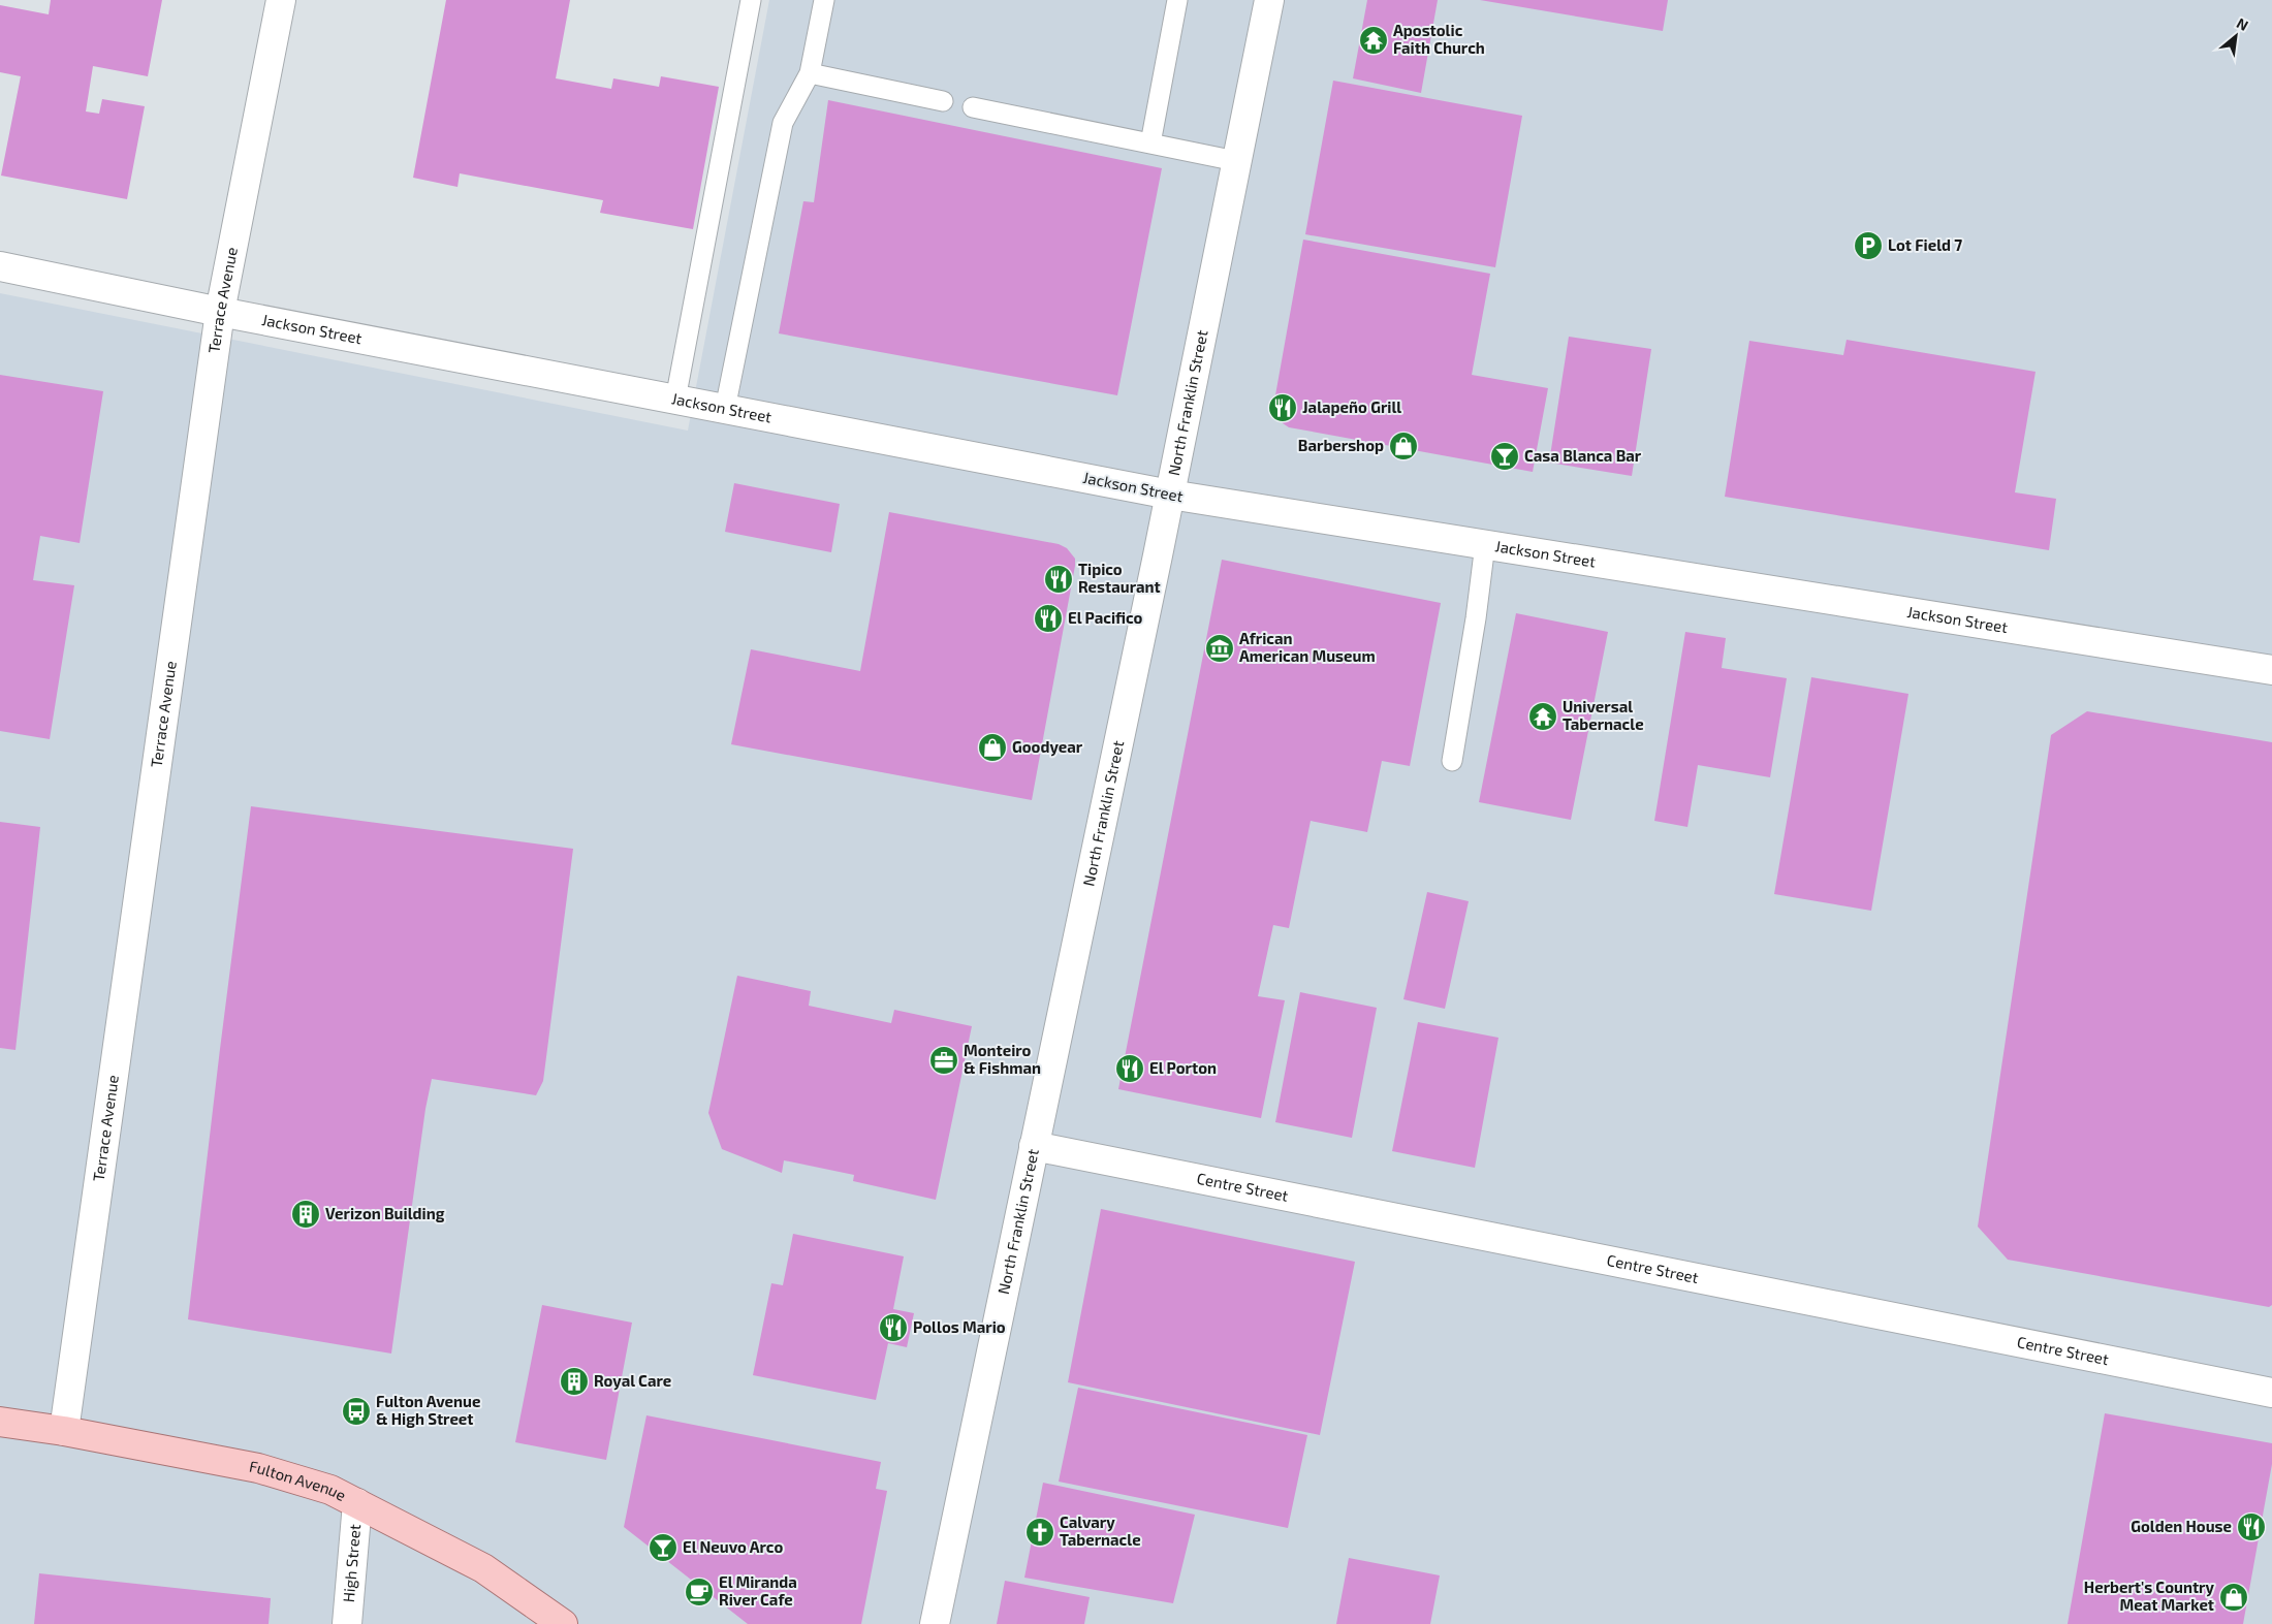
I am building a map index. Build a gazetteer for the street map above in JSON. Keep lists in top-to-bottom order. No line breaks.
{"streets":{"main road":["Fulton Avenue"],"street":["Terrace Avenue","Jackson Street","North Franklin Street","Centre Street","High Street"]},"crossings":[["Terrace Avenue","Jackson Street"],["Terrace Avenue","Fulton Avenue"],["Jackson Street","North Franklin Street"],["North Franklin Street","Centre Street"],["Fulton Avenue","High Street"]],"places":{"temple":["Apostolic Faith Church","Universal Tabernacle"],"parking":["Lot Field 7"],"restaurant":["Jalapeño Grill","Tipico Restaurant","El Pacifico","El Porton","Pollos Mario","Golden House"],"shop":["Barbershop","Goodyear","Herbert's Country Meat Market"],"bar":["Casa Blanca Bar","El Neuvo Arco"],"museum":["African American Museum"],"office":["Monteiro & Fishman"],"building":["Verizon Building","Royal Care"],"bus stop":["Fulton Avenue & High Street"],"church":["Calvary Tabernacle"],"cafe":["El Miranda River Cafe"]},"north":"top right"}
